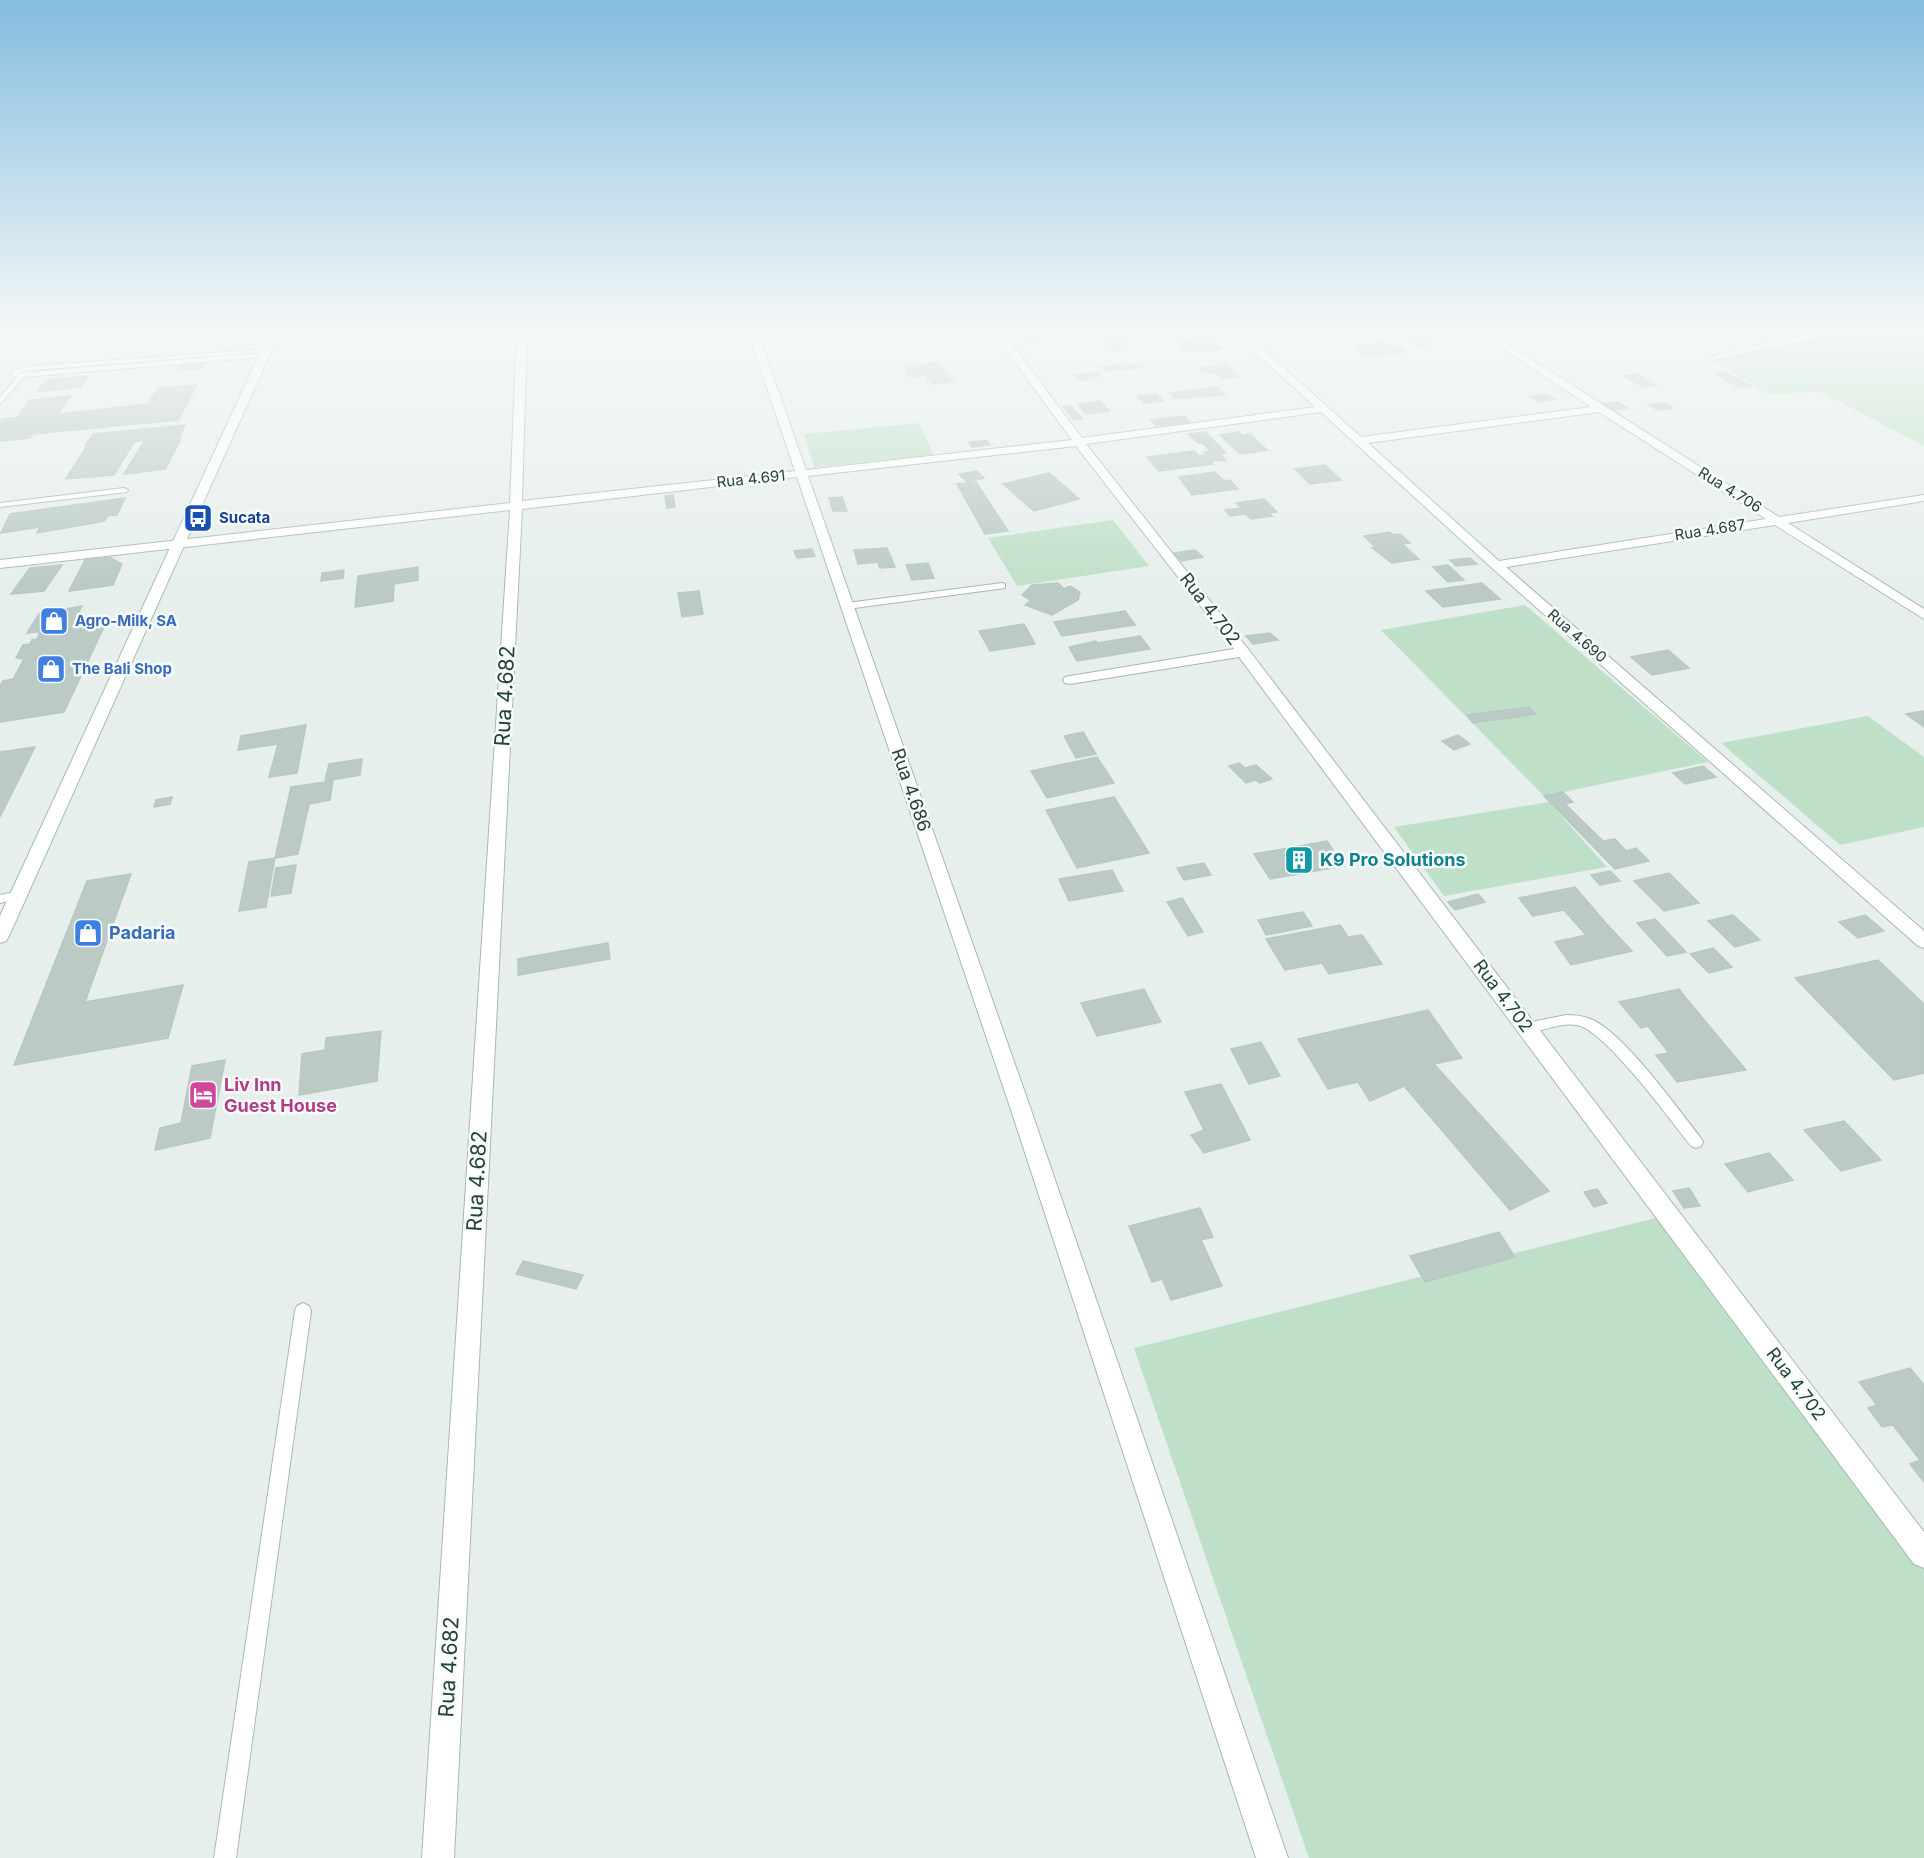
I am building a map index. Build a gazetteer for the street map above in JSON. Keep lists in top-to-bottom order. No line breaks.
{"streets":{"street":["Rua 4.691","Rua 4.706","Rua 4.687","Rua 4.702","Rua 4.690","Rua 4.682","Rua 4.686"]},"crossings":[["Rua 4.691","Rua 4.702"],["Rua 4.691","Rua 4.682"],["Rua 4.691","Rua 4.686"],["Rua 4.706","Rua 4.687"],["Rua 4.687","Rua 4.690"]],"places":{"bus stop":["Sucata"],"shop":["Agro-Milk, SA","The Bali Shop","Padaria"],"building":["K9 Pro Solutions"],"hotel":["Liv Inn Guest House"]}}
